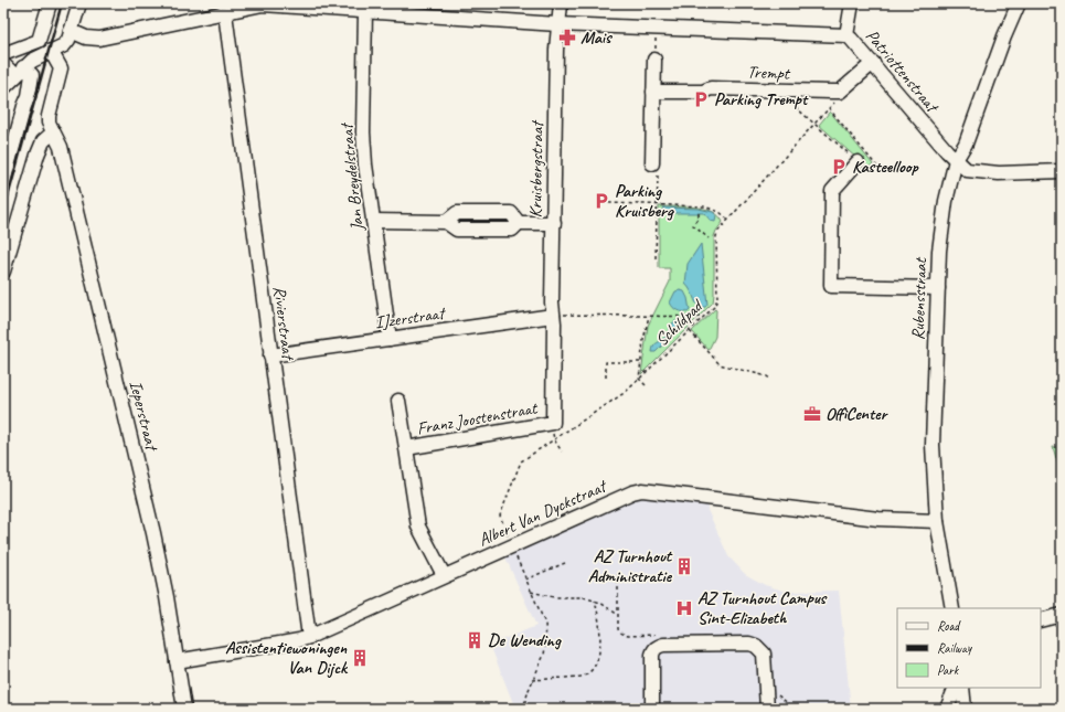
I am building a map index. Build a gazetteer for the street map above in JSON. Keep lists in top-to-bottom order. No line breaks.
{"streets":{"street":["Patriottenstraat","Trempt","Kruisbergstraat","Jan Breydelstraat","Rubensstraat","IJzerstraat","Rivierstraat","Ieperstraat","Franz Joostenstraat","Albert Van Dyckstraat"],"path":["Schildpad"]},"crossings":[["Patriottenstraat","Trempt"],["Patriottenstraat","Kruisbergstraat"],["Patriottenstraat","Jan Breydelstraat"],["Patriottenstraat","Rubensstraat"],["Patriottenstraat","Rivierstraat"],["Kruisbergstraat","IJzerstraat"],["Kruisbergstraat","Franz Joostenstraat"],["Jan Breydelstraat","IJzerstraat"],["Rubensstraat","Albert Van Dyckstraat"],["IJzerstraat","Rivierstraat"],["Rivierstraat","Albert Van Dyckstraat"],["Schildpad","Albert Van Dyckstraat"],["Ieperstraat","Albert Van Dyckstraat"],["Franz Joostenstraat","Albert Van Dyckstraat"]],"places":{"pharmacy":["Mais"],"parking":["Parking Trempt","Kasteelloop","Parking Kruisberg"],"office":["OffiCenter"],"building":["AZ Turnhout Administratie","De Wending","Assistentiewoningen Van Dijck"],"hospital":["AZ Turnhout Campus Sint-Elizabeth"]},"legend":["Road","Railway","Park"]}
